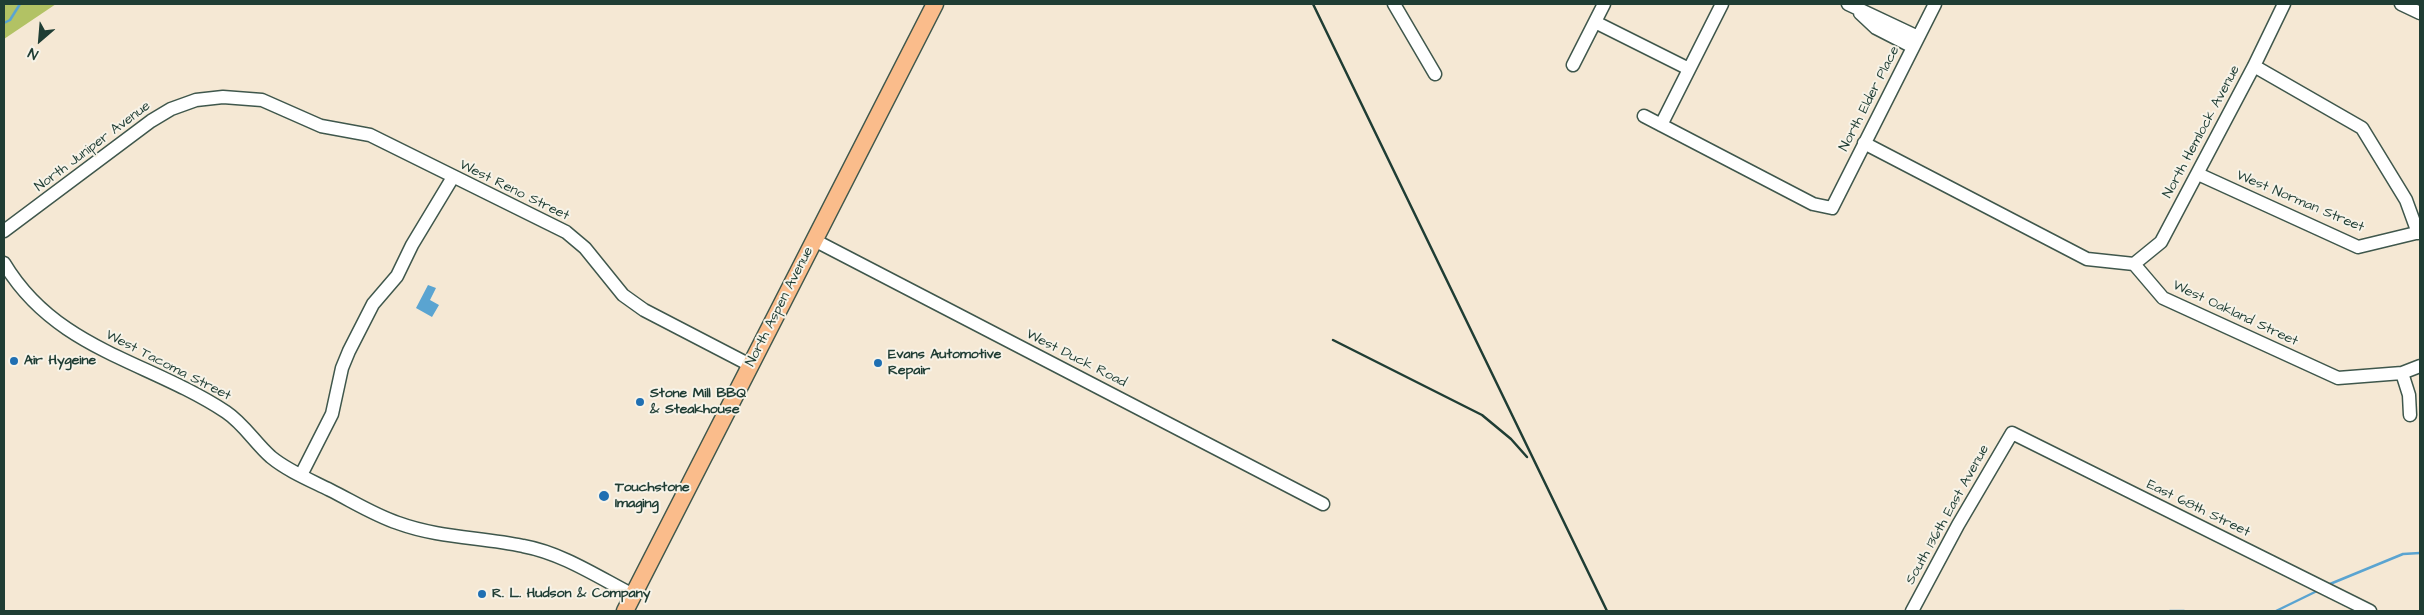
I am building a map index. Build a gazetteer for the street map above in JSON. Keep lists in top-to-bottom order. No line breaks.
{"streets":{"main road":["North Aspen Avenue"],"street":["North Elder Place","North Hemlock Avenue","North Juniper Avenue","West Reno Street","West Norman Street","West Oakland Street","West Duck Road","West Tacoma Street","East 68th Street","South 136th East Avenue"]},"crossings":[["North Hemlock Avenue","West Norman Street"],["North Hemlock Avenue","West Oakland Street"],["North Juniper Avenue","West Reno Street"],["West Reno Street","North Aspen Avenue"],["North Aspen Avenue","West Duck Road"],["North Aspen Avenue","West Tacoma Street"],["East 68th Street","South 136th East Avenue"]],"places":["Air Hygeine","Evans Automotive Repair","Stone Mill BBQ & Steakhouse","Touchstone Imaging","R. L. Hudson & Company"],"north":"bottom left"}
